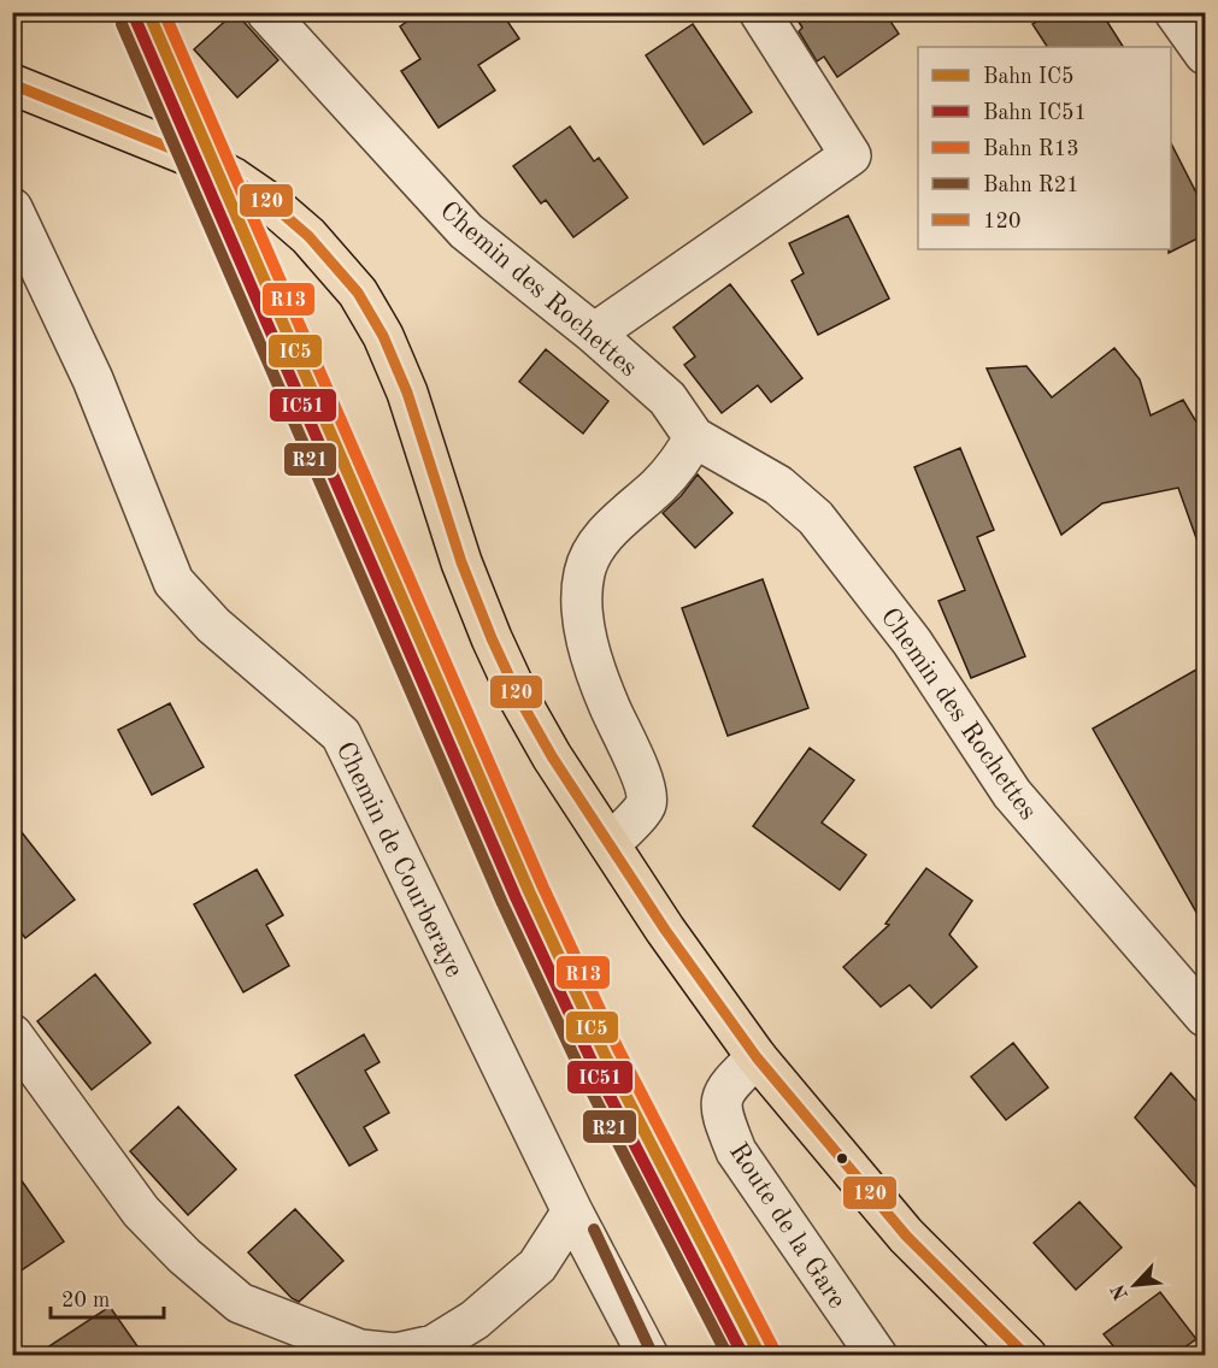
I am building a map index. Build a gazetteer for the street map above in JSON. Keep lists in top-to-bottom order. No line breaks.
{"streets":{"street":["Chemin des Rochettes","Chemin de Courberaye","Route de la Gare"]},"lines":["rail line IC5","rail line R13","rail line IC51","rail line R21","transit line 120"],"legend":["Bahn IC5","Bahn IC51","Bahn R13","Bahn R21","120"],"scale_bar":"20 m","north":"bottom left"}
